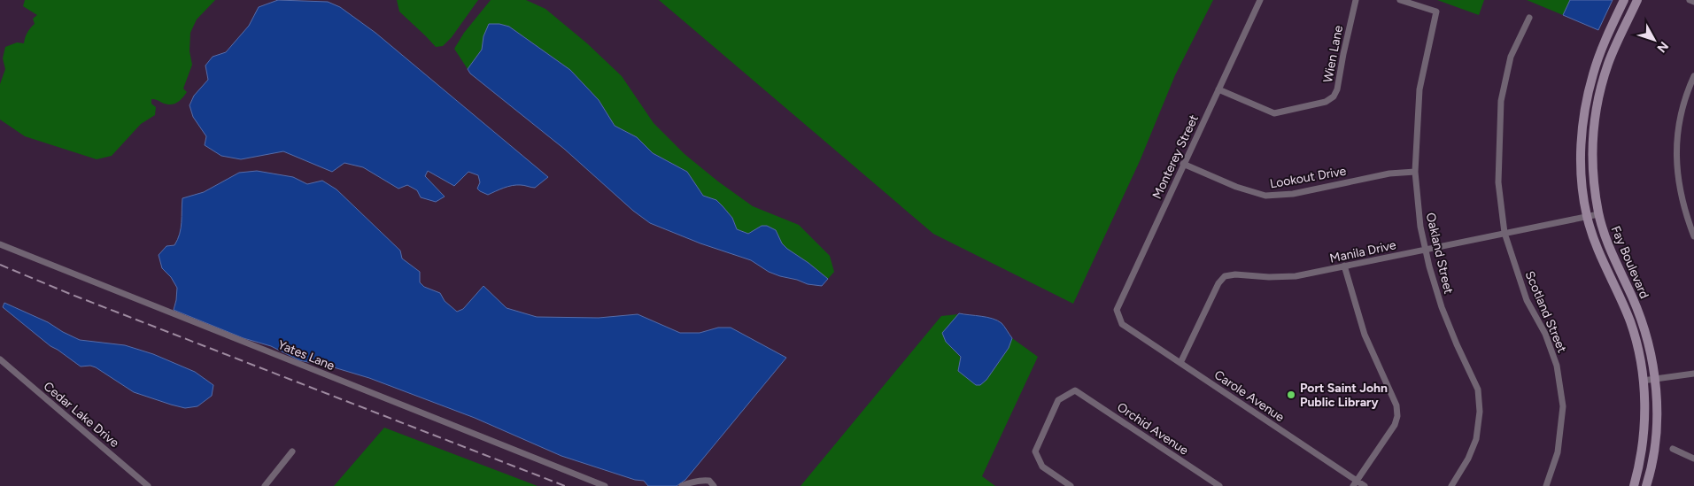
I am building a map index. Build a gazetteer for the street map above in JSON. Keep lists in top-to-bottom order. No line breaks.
{"streets":{"main road":["Fay Boulevard"],"street":["Wien Lane","Monterey Street","Lookout Drive","Manila Drive","Oakland Street","Scotland Street","Yates Lane","Carole Avenue","Cedar Lake Drive","Orchid Avenue"]},"crossings":[["Wien Lane","Monterey Street"],["Monterey Street","Lookout Drive"],["Monterey Street","Carole Avenue"],["Lookout Drive","Oakland Street"],["Manila Drive","Oakland Street"],["Manila Drive","Fay Boulevard"],["Manila Drive","Scotland Street"],["Manila Drive","Carole Avenue"]],"places":["Port Saint John Public Library"],"north":"bottom right"}
